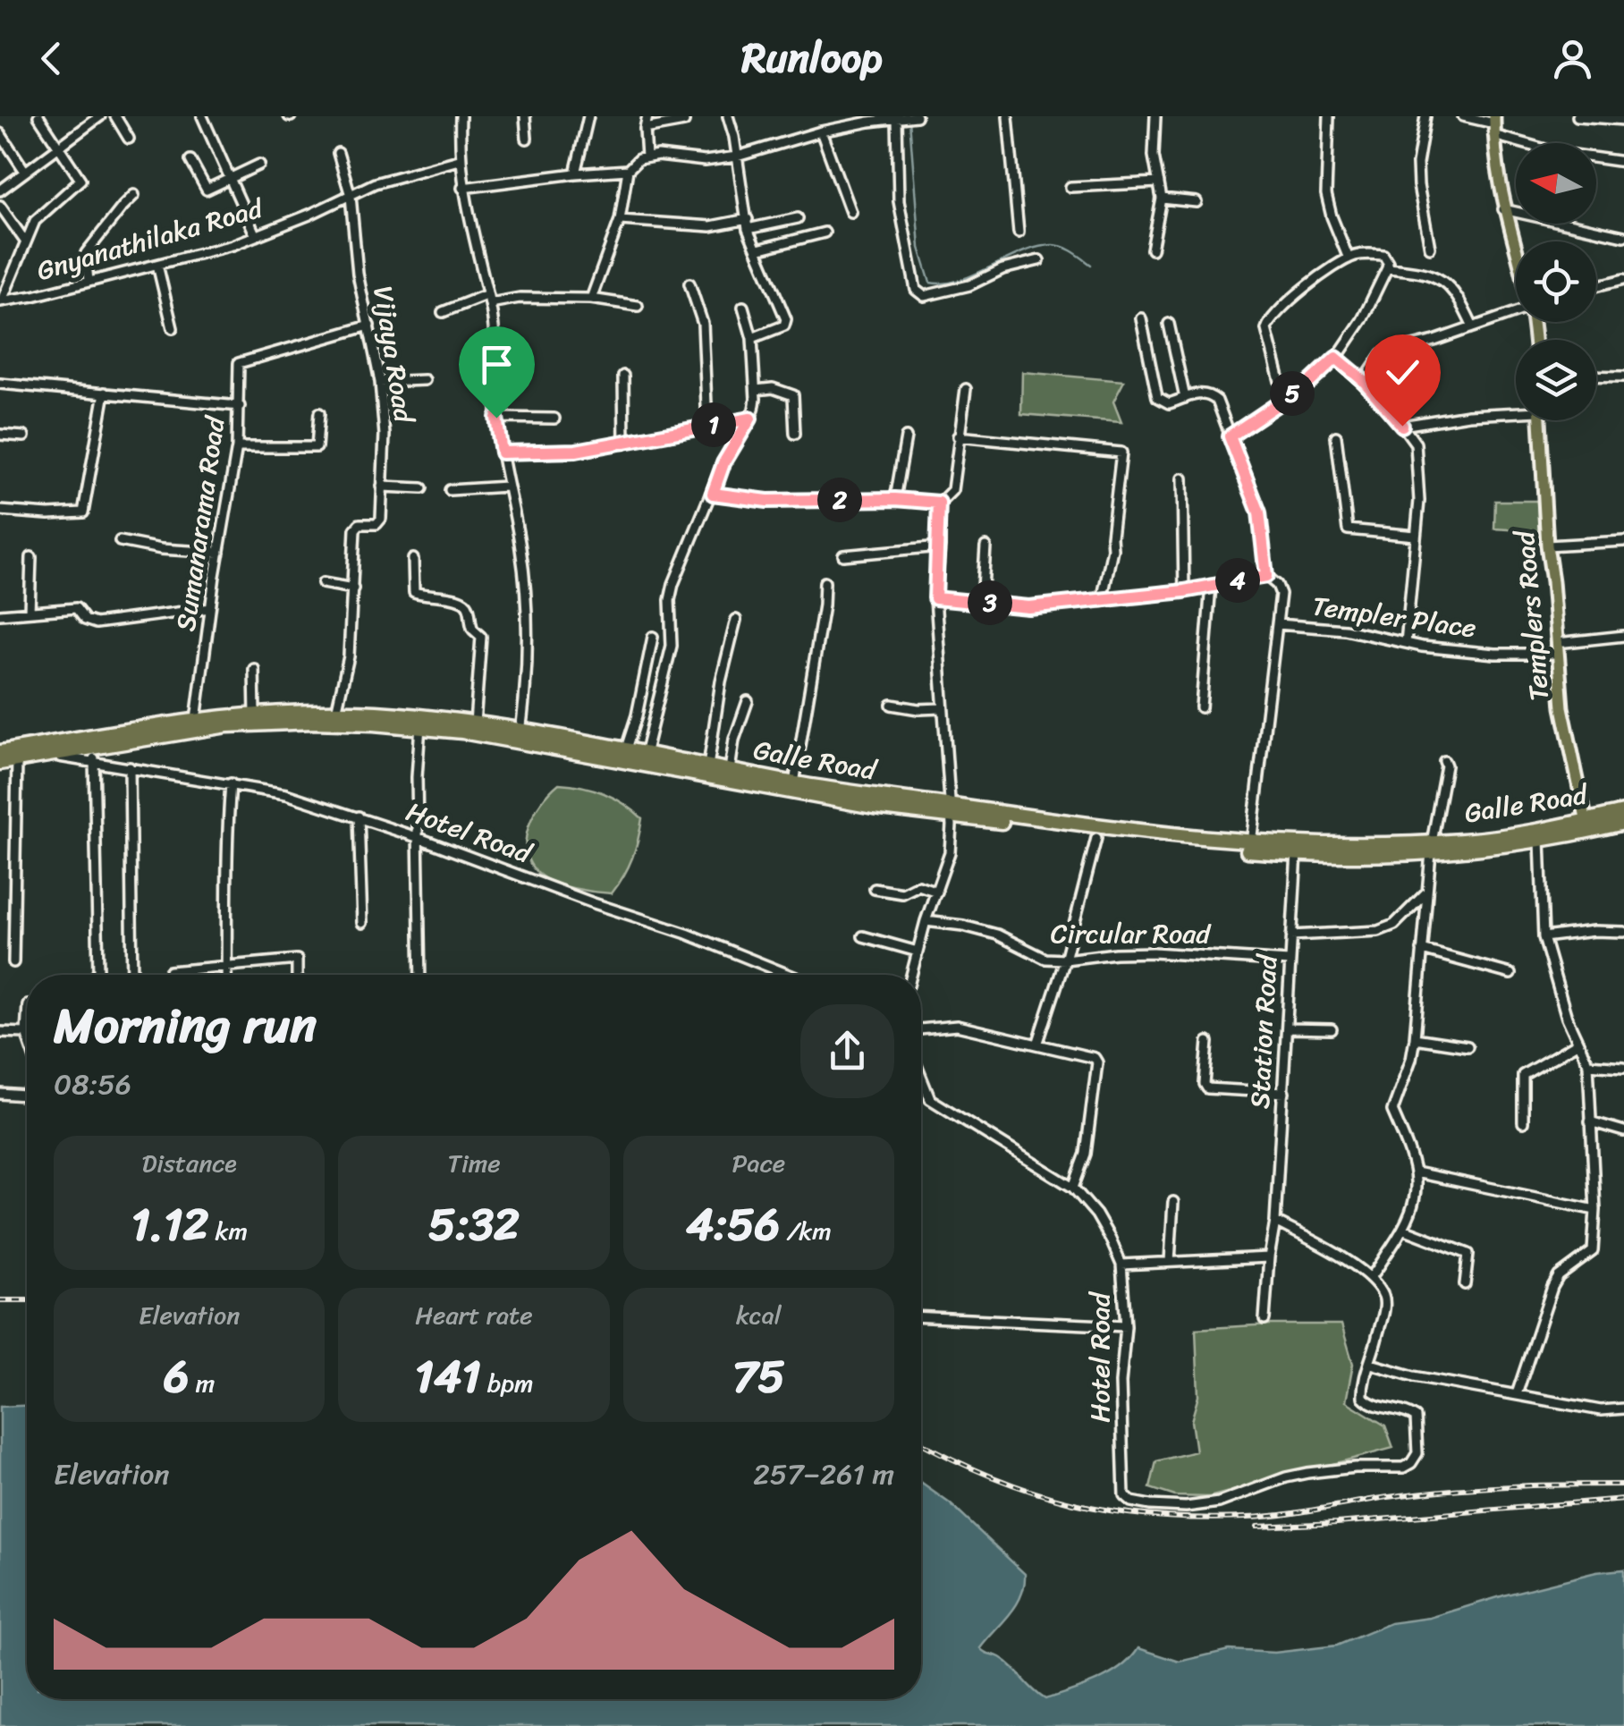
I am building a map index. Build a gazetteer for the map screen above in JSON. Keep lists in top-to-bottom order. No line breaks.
{"streets":{"highway":["Galle Road"],"main road":["Templers Road"],"street":["Gnyanathilaka Road","Vijaya Road","Sumanarama Road","Templer Place","Hotel Road","Circular Road","Station Road"]},"crossings":[["Gnyanathilaka Road","Vijaya Road"],["Vijaya Road","Sumanarama Road"],["Vijaya Road","Galle Road"],["Sumanarama Road","Galle Road"],["Templers Road","Templer Place"],["Templers Road","Galle Road"],["Galle Road","Hotel Road"],["Galle Road","Station Road"],["Circular Road","Station Road"]],"north":"left","page":{"header":"Runloop","pins":["5","1","2","4","3"],"heading":["Morning run","08:56"],"stats":[["Distance","1.12 km"],["Time","5:32"],["Pace","4:56 /km"],["Elevation","6 m"],["Heart rate","141 bpm"],["kcal","75"]],"chart":["Elevation","257–261 m"]}}
